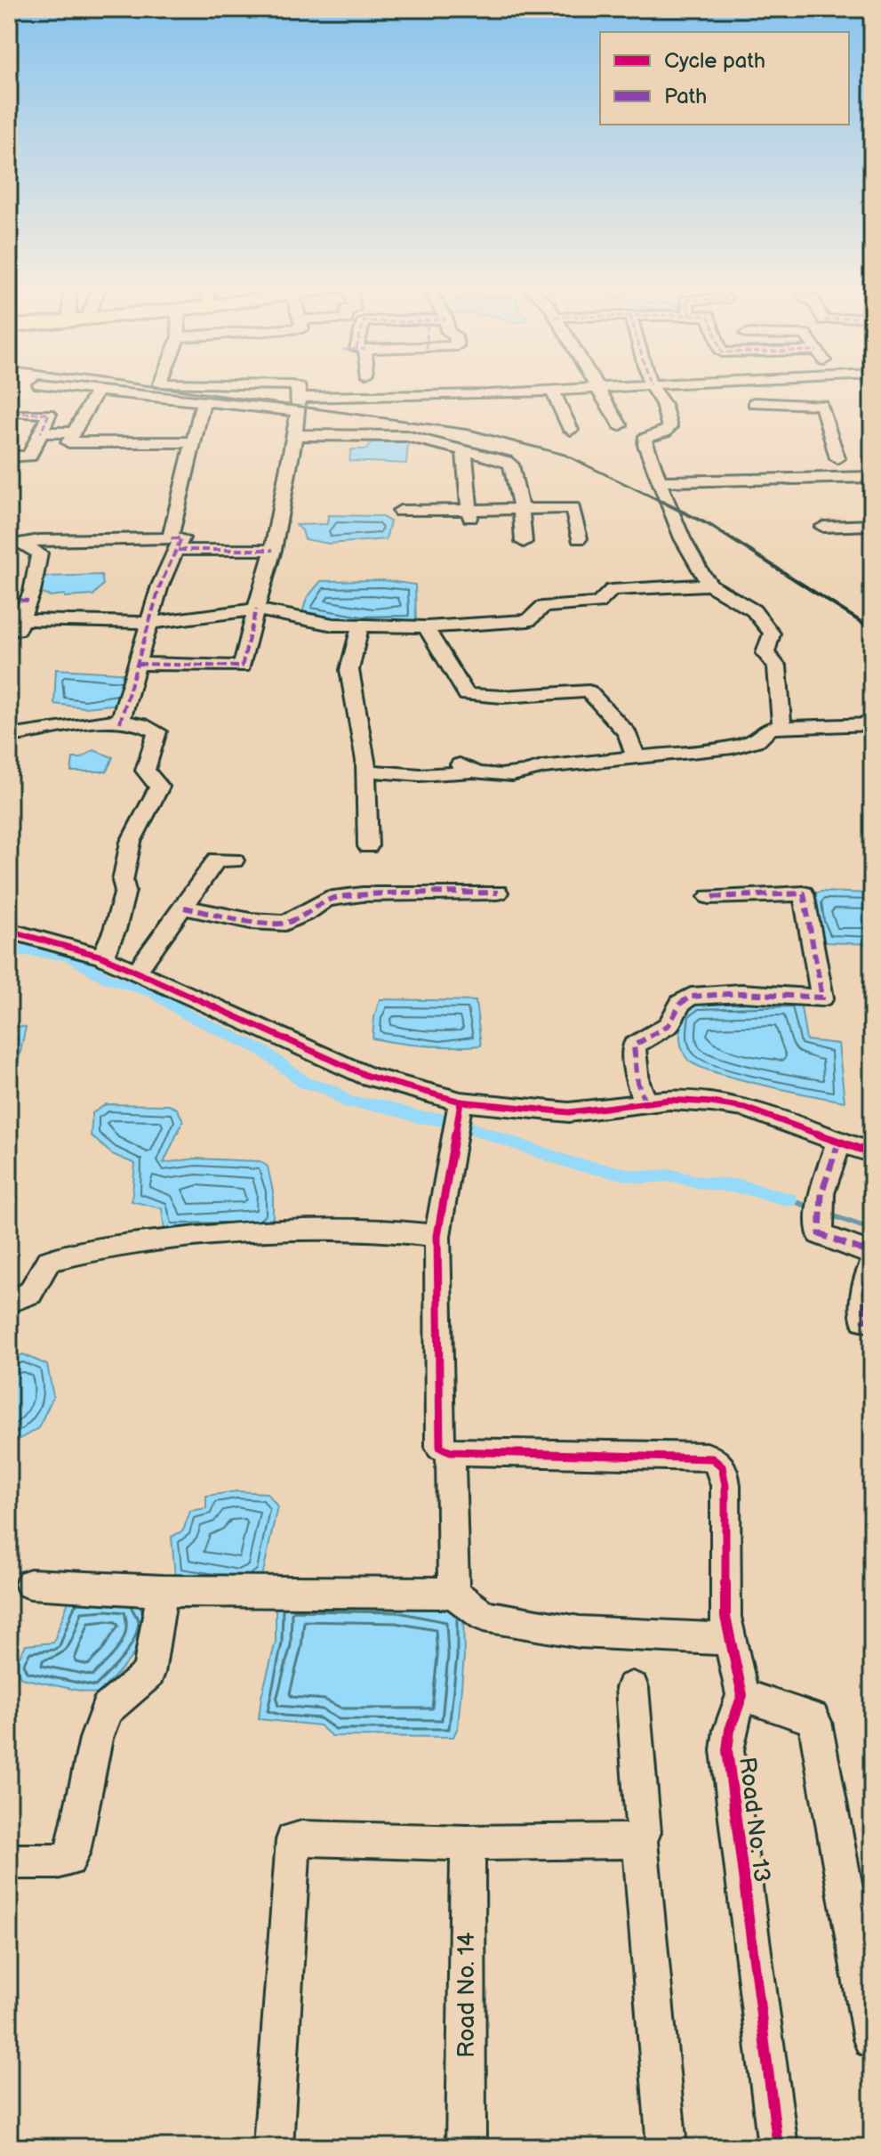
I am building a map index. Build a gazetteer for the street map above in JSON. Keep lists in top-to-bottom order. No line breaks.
{"streets":{"street":["Road No. 13","Road No. 14"]},"legend":["Cycle path","Path"]}
